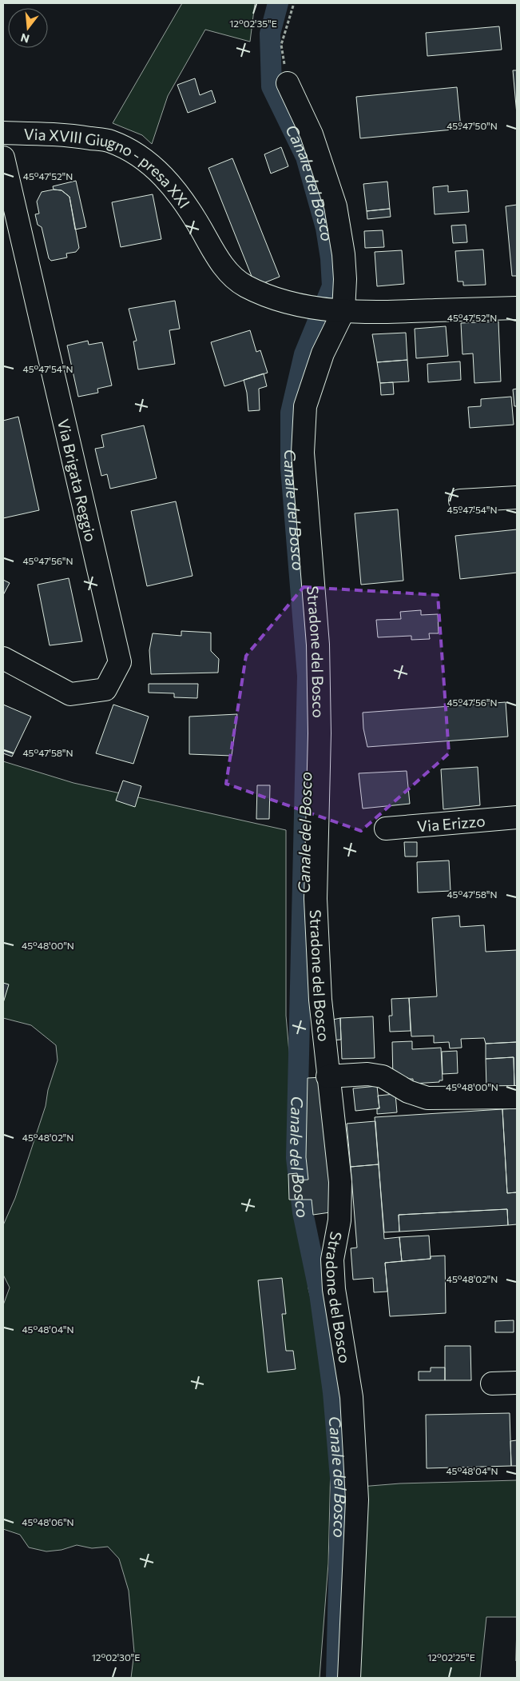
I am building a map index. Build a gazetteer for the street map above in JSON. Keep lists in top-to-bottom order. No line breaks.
{"streets":{"street":["Via XVIII Giugno - presa XXI","Via Brigata Reggio","Stradone del Bosco","Via Erizzo"]},"crossings":[["Via XVIII Giugno - presa XXI","Stradone del Bosco"]],"water":["Canale del Bosco"],"north":"bottom","coordinates":["12°02'35\"E","45°47'50\"N","45°47'52\"N","45°47'54\"N","45°47'56\"N","45°47'58\"N","45°48'00\"N","45°48'02\"N","45°48'04\"N","45°48'06\"N","12°02'30\"E","12°02'25\"E"]}
